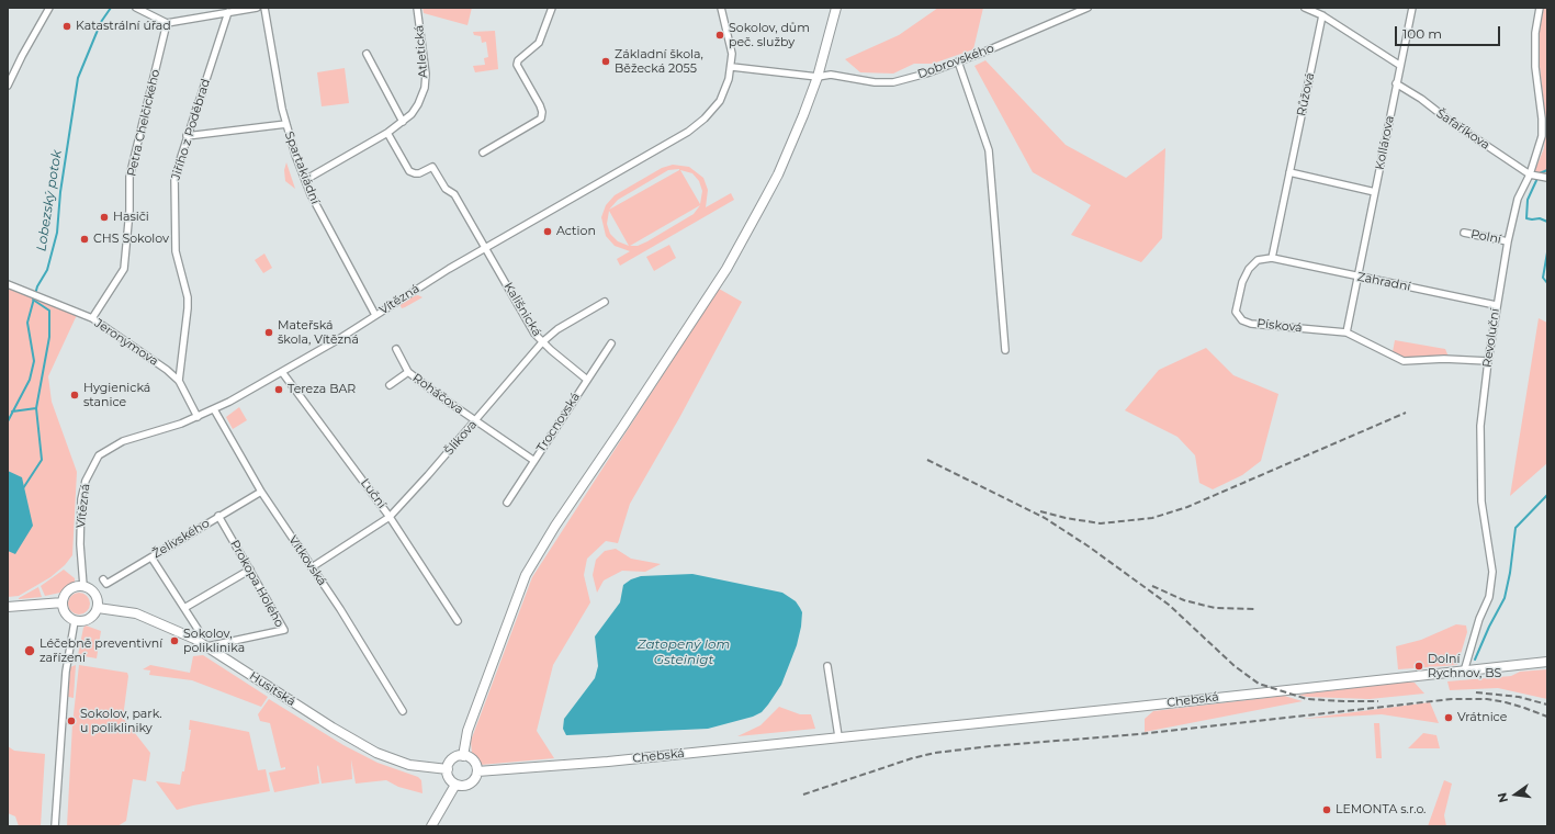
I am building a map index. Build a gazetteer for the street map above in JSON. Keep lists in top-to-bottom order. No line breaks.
{"streets":{"street":["Atletická","Dobrovského","Růžová","Petra Chelčického","Jiřího z Poděbrad","Šafaříkova","Kollárova","Spartakiádní","Polní","Zahradní","Vítězná","Kališnická","Písková","Revoluční","Jeronýmova","Roháčova","Trocnovská","Šlikova","Luční","Želivského","Vítkovská","Prokopa Holého","Husitská","Chebská"]},"crossings":[["Atletická","Spartakiádní"],["Dobrovského","Vítězná"],["Růžová","Zahradní"],["Růžová","Písková"],["Petra Chelčického","Jeronýmova"],["Jiřího z Poděbrad","Jeronýmova"],["Šafaříkova","Kollárova"],["Šafaříkova","Revoluční"],["Kollárova","Zahradní"],["Spartakiádní","Vítězná"],["Polní","Revoluční"],["Zahradní","Písková"],["Zahradní","Revoluční"],["Vítězná","Kališnická"],["Vítězná","Jeronýmova"],["Vítězná","Luční"],["Vítězná","Vítkovská"],["Vítězná","Husitská"],["Kališnická","Trocnovská"],["Kališnická","Šlikova"],["Písková","Revoluční"],["Revoluční","Chebská"],["Roháčova","Trocnovská"],["Roháčova","Šlikova"],["Šlikova","Luční"],["Šlikova","Vítkovská"],["Želivského","Vítkovská"],["Želivského","Prokopa Holého"],["Prokopa Holého","Husitská"],["Husitská","Chebská"]],"water":["Lobezský potok","Zatopený lom Gsteinigt"],"places":["Katastrální úřad","Sokolov, dům peč. služby","Základní škola, Běžecká 2055","Hasiči","Action","CHS Sokolov","Mateřská škola, Vítězná","Tereza BAR","Hygienická stanice","Sokolov, poliklinika","Léčebně preventivní zařízení","Dolní Rychnov, BS","Vrátnice","Sokolov, park. u polikliniky","LEMONTA s.r.o."],"scale_bar":"100 m","north":"left"}
